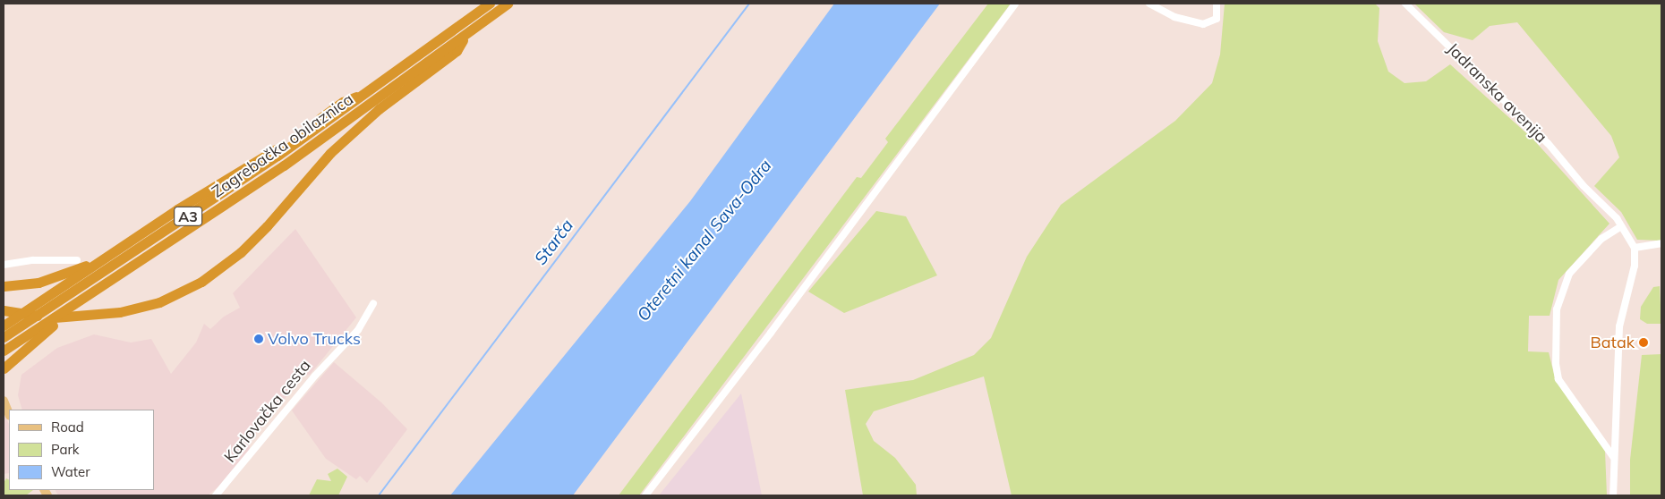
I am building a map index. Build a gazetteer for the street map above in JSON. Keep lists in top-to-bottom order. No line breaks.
{"streets":{"highway":["Zagrebačka obilaznica","A3"],"street":["Jadranska avenija","Karlovačka cesta"]},"water":["Oteretni kanal Sava-Odra","Starča"],"places":["Volvo Trucks","Batak"],"legend":["Road","Park","Water"]}
